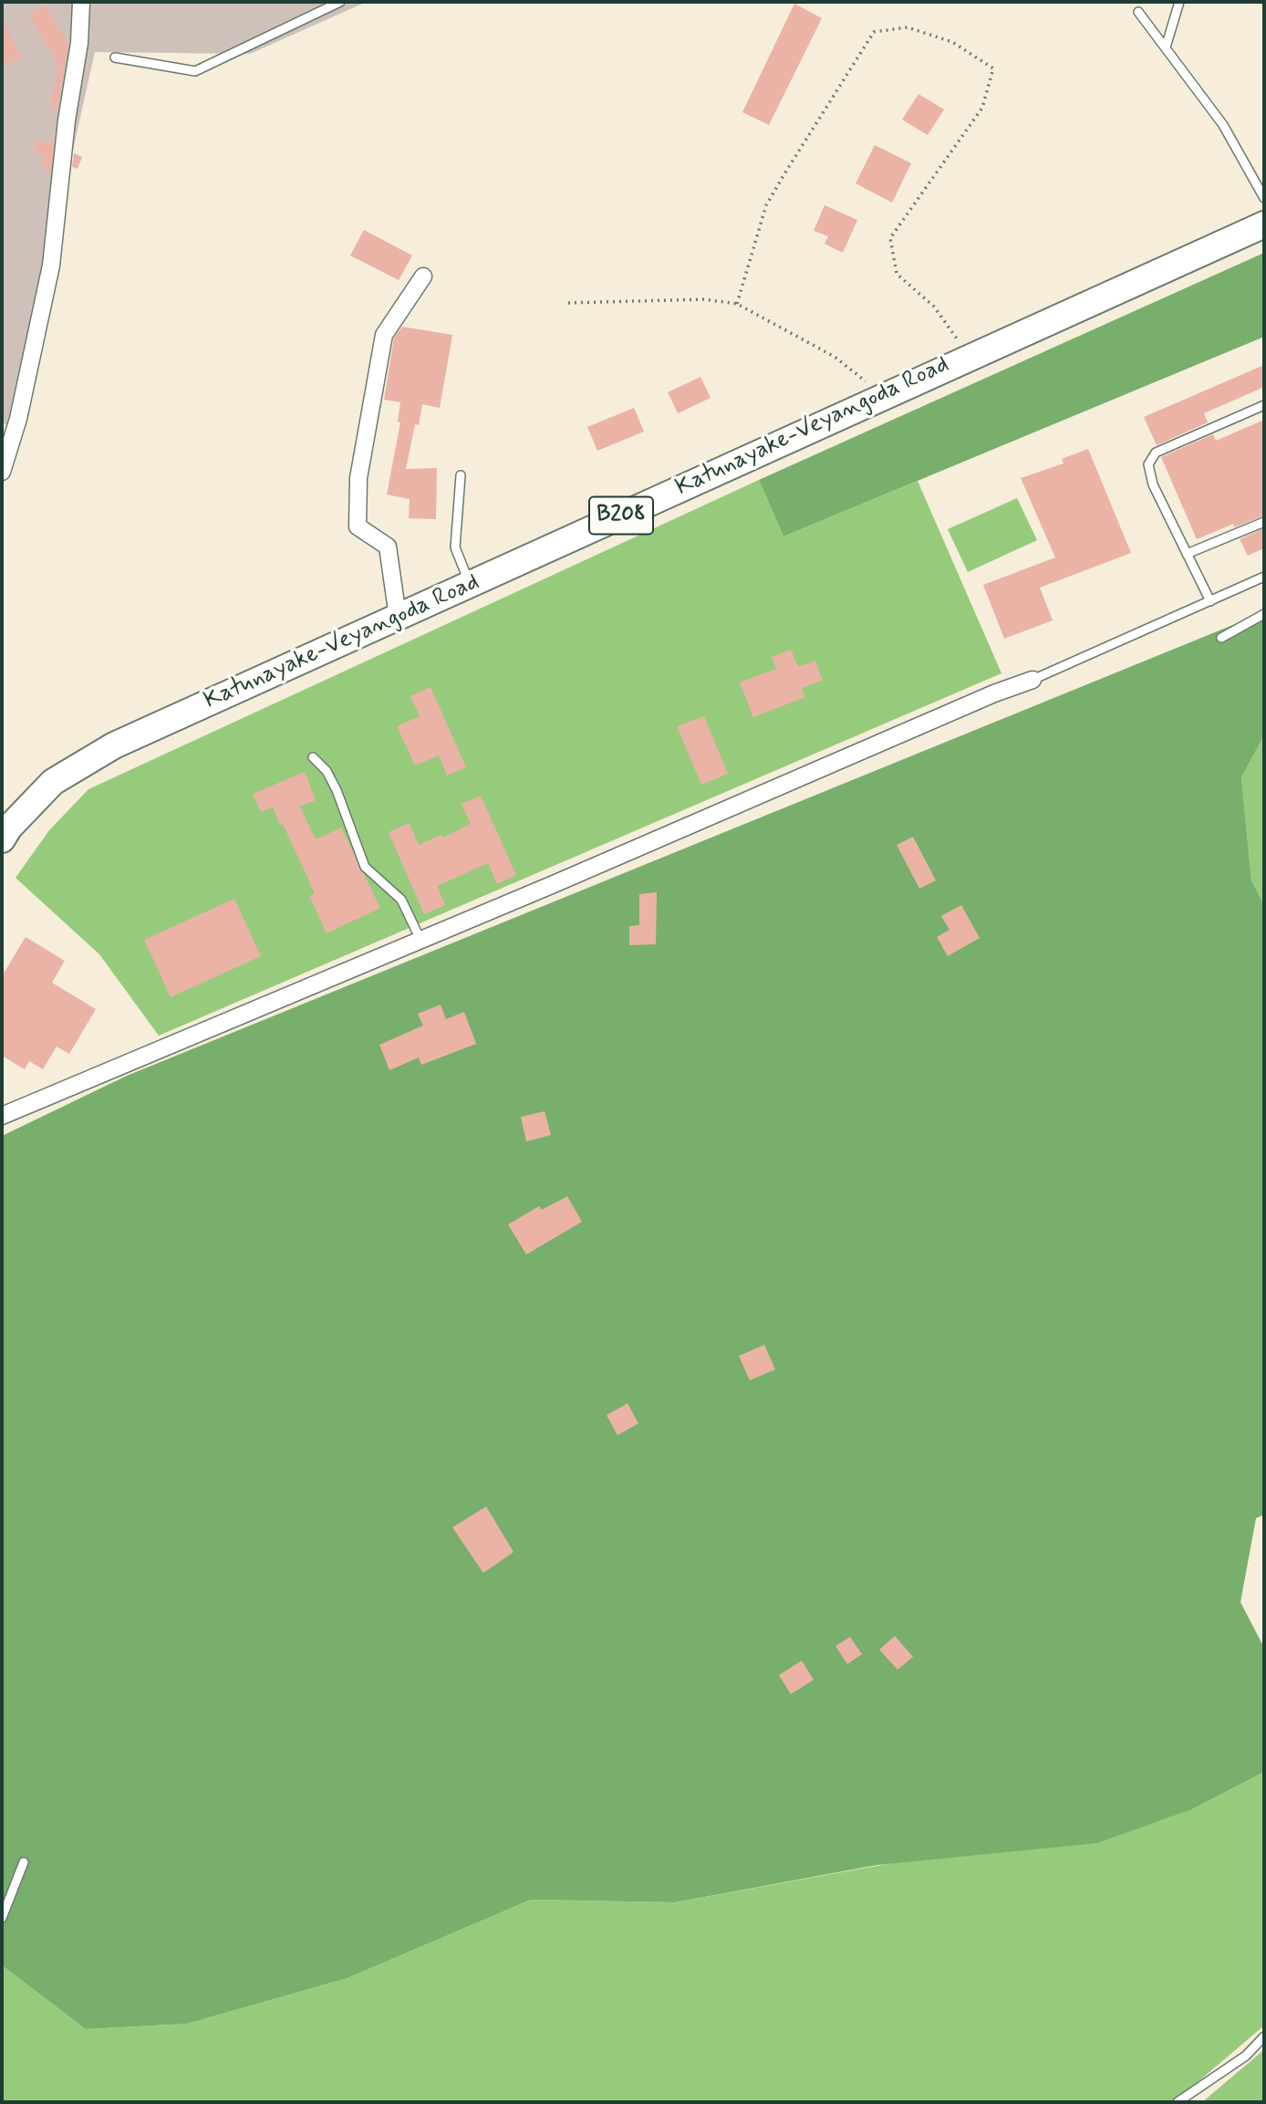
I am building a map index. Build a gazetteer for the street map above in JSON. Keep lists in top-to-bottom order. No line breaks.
{"streets":{"main road":["Katunayake-Veyangoda Road","B208"]}}
